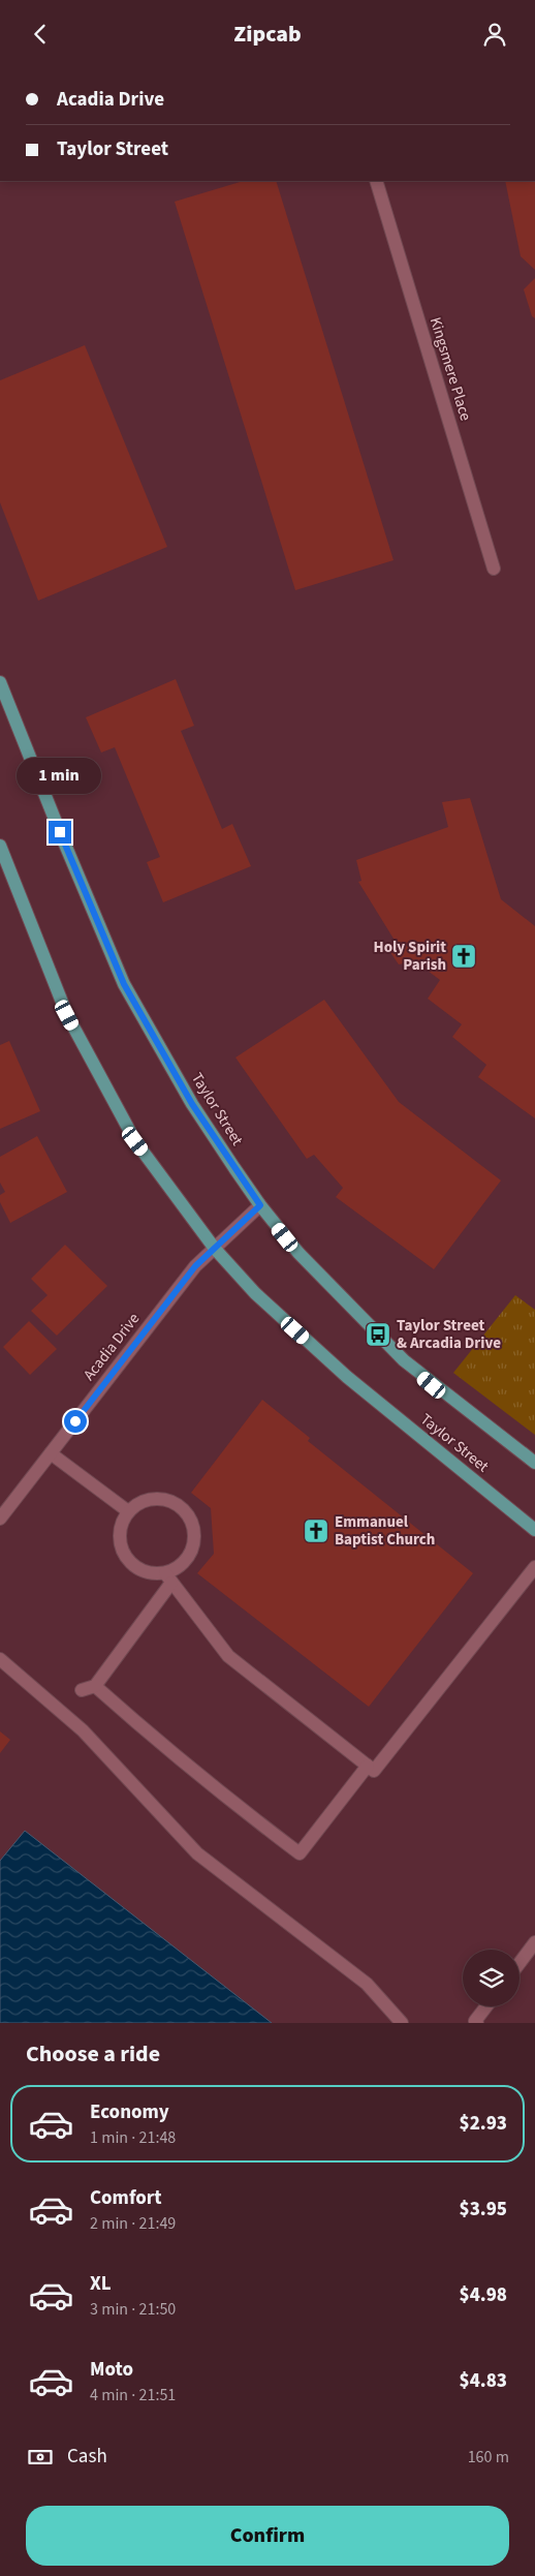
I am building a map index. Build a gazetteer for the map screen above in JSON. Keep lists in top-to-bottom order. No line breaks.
{"streets":{"main road":["Taylor Street"],"street":["Kingsmere Place","Acadia Drive"]},"crossings":[["Taylor Street","Acadia Drive"]],"places":{"church":["Holy Spirit Parish","Emmanuel Baptist Church"],"bus stop":["Taylor Street & Arcadia Drive"]},"page":{"header":"Zipcab","banner":["Acadia Drive","Taylor Street"],"bubble":"1 min","heading":"Choose a ride","list":[{"name":"Economy","note":"1 min · 21:48","value":"$2.93"},{"name":"Comfort","note":"2 min · 21:49","value":"$3.95"},{"name":"XL","note":"3 min · 21:50","value":"$4.98"},{"name":"Moto","note":"4 min · 21:51","value":"$4.83"}],"pay":["Cash","160 m"],"buttons":"Confirm"}}
